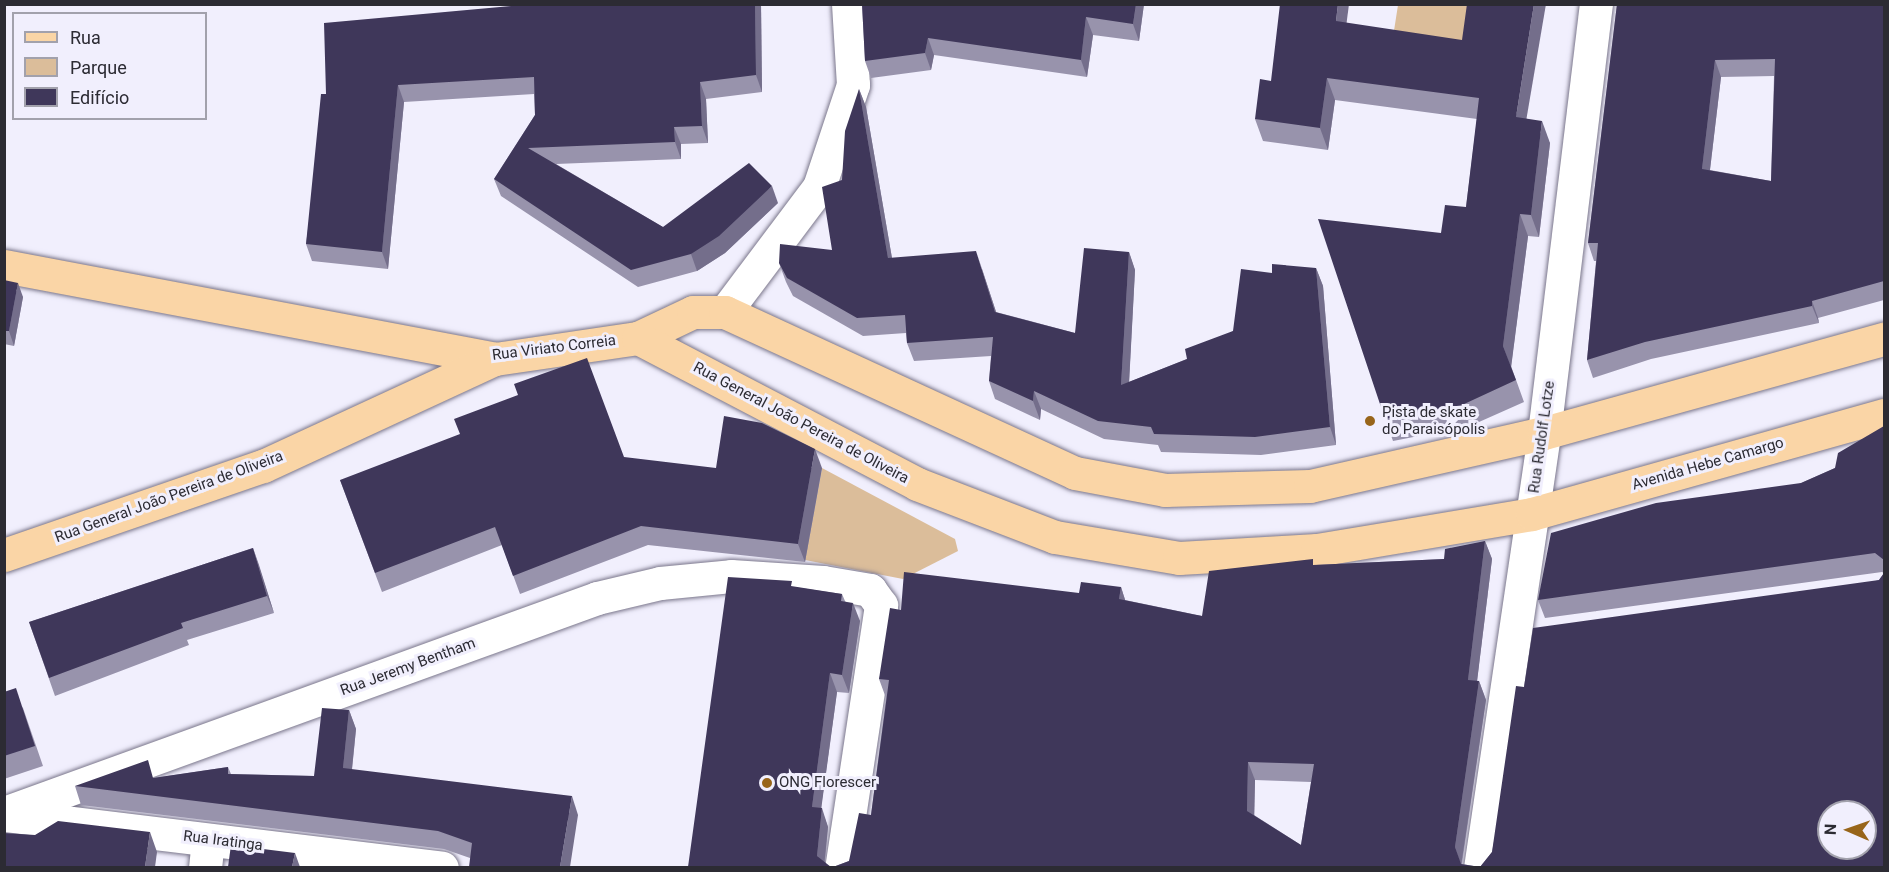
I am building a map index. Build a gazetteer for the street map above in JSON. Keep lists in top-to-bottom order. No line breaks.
{"streets":{"main road":["Rua Viriato Correia","Rua General João Pereira de Oliveira","Avenida Hebe Camargo"],"street":["Rua Rudolf Lotze","Rua Jeremy Bentham","Rua Iratinga"]},"crossings":[["Rua Viriato Correia","Rua General João Pereira de Oliveira"],["Rua General João Pereira de Oliveira","Rua Rudolf Lotze"],["Rua General João Pereira de Oliveira","Avenida Hebe Camargo"],["Rua Rudolf Lotze","Avenida Hebe Camargo"],["Rua Jeremy Bentham","Rua Iratinga"]],"places":["Pista de skate do Paraisópolis","ONG Florescer"],"legend":["Rua","Parque","Edifício"],"north":"left"}
